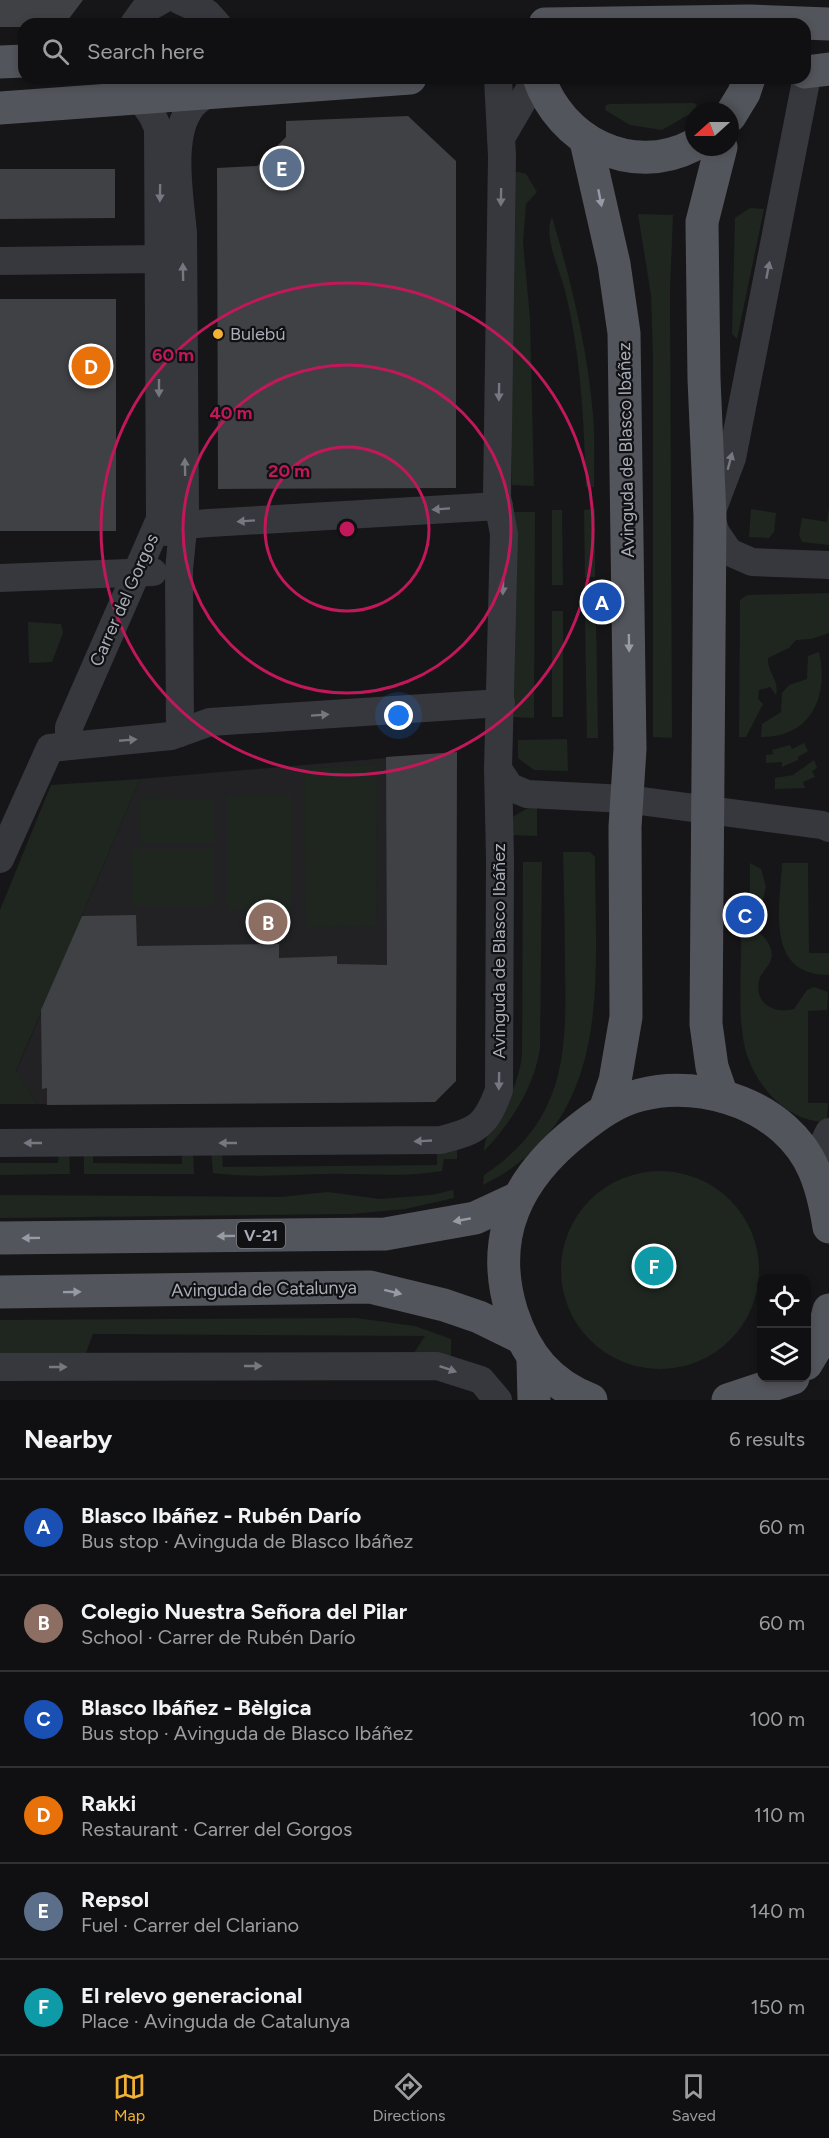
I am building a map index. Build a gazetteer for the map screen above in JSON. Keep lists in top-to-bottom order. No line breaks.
{"streets":{"main road":["Avinguda de Blasco Ibáñez","V-21","Avinguda de Catalunya"],"street":["Carrer del Gorgos"]},"one_way":["Avinguda de Blasco Ibáñez"],"places":["Bulebú"],"north":"left","page":{"search":"Search here","pins":["E","D","A","C","B","F"],"heading":["Nearby","6 results"],"list":[{"mark":"A","name":"Blasco Ibáñez - Rubén Darío","note":"Bus stop · Avinguda de Blasco Ibáñez","value":"60 m"},{"mark":"B","name":"Colegio Nuestra Señora del Pilar","note":"School · Carrer de Rubén Darío","value":"60 m"},{"mark":"C","name":"Blasco Ibáñez - Bèlgica","note":"Bus stop · Avinguda de Blasco Ibáñez","value":"100 m"},{"mark":"D","name":"Rakki","note":"Restaurant · Carrer del Gorgos","value":"110 m"},{"mark":"E","name":"Repsol","note":"Fuel · Carrer del Clariano","value":"140 m"},{"mark":"F","name":"El relevo generacional","note":"Place · Avinguda de Catalunya","value":"150 m"}],"nav":["Map","Directions","Saved"]},"rings":["60 m","40 m","20 m"]}
